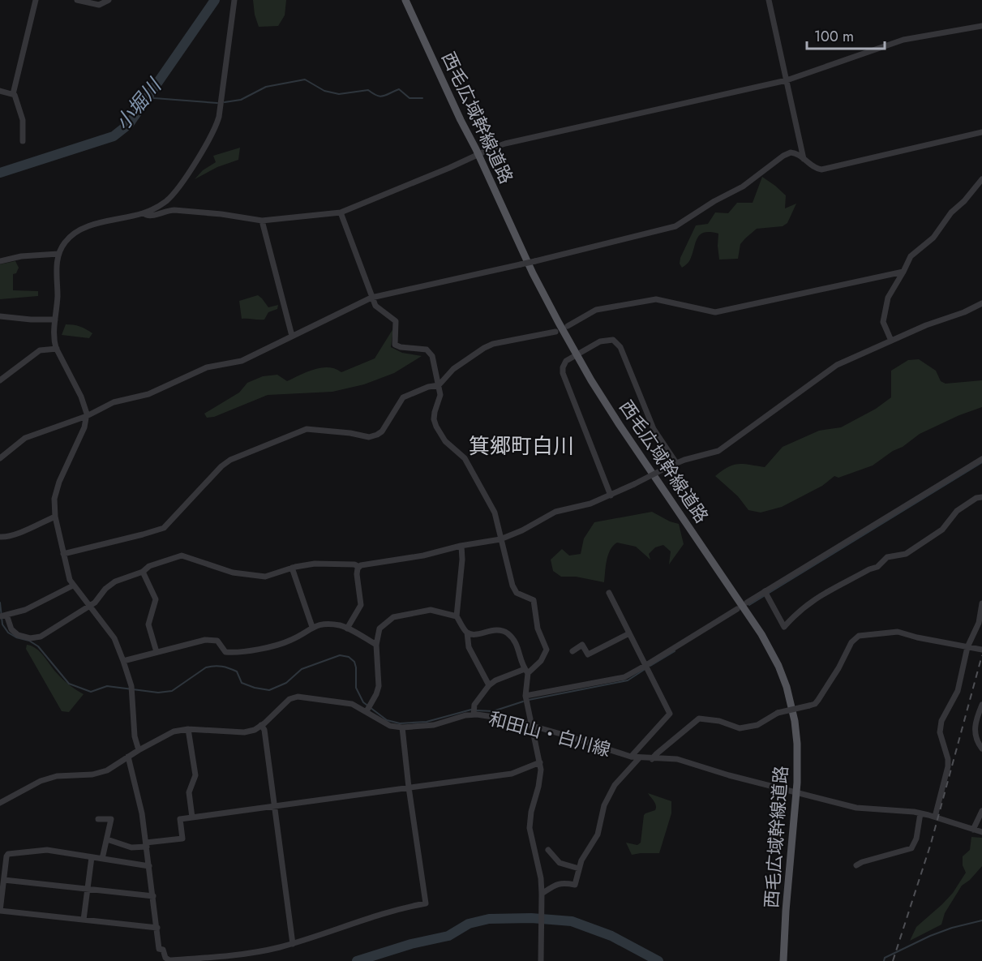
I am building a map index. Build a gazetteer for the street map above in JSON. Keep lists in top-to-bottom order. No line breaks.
{"streets":{"main road":["西毛広域幹線道路"],"street":["和田山・白川線"]},"crossings":[["西毛広域幹線道路","和田山・白川線"]],"districts":["箕郷町白川"],"water":["小堀川"],"scale_bar":"100 m"}
